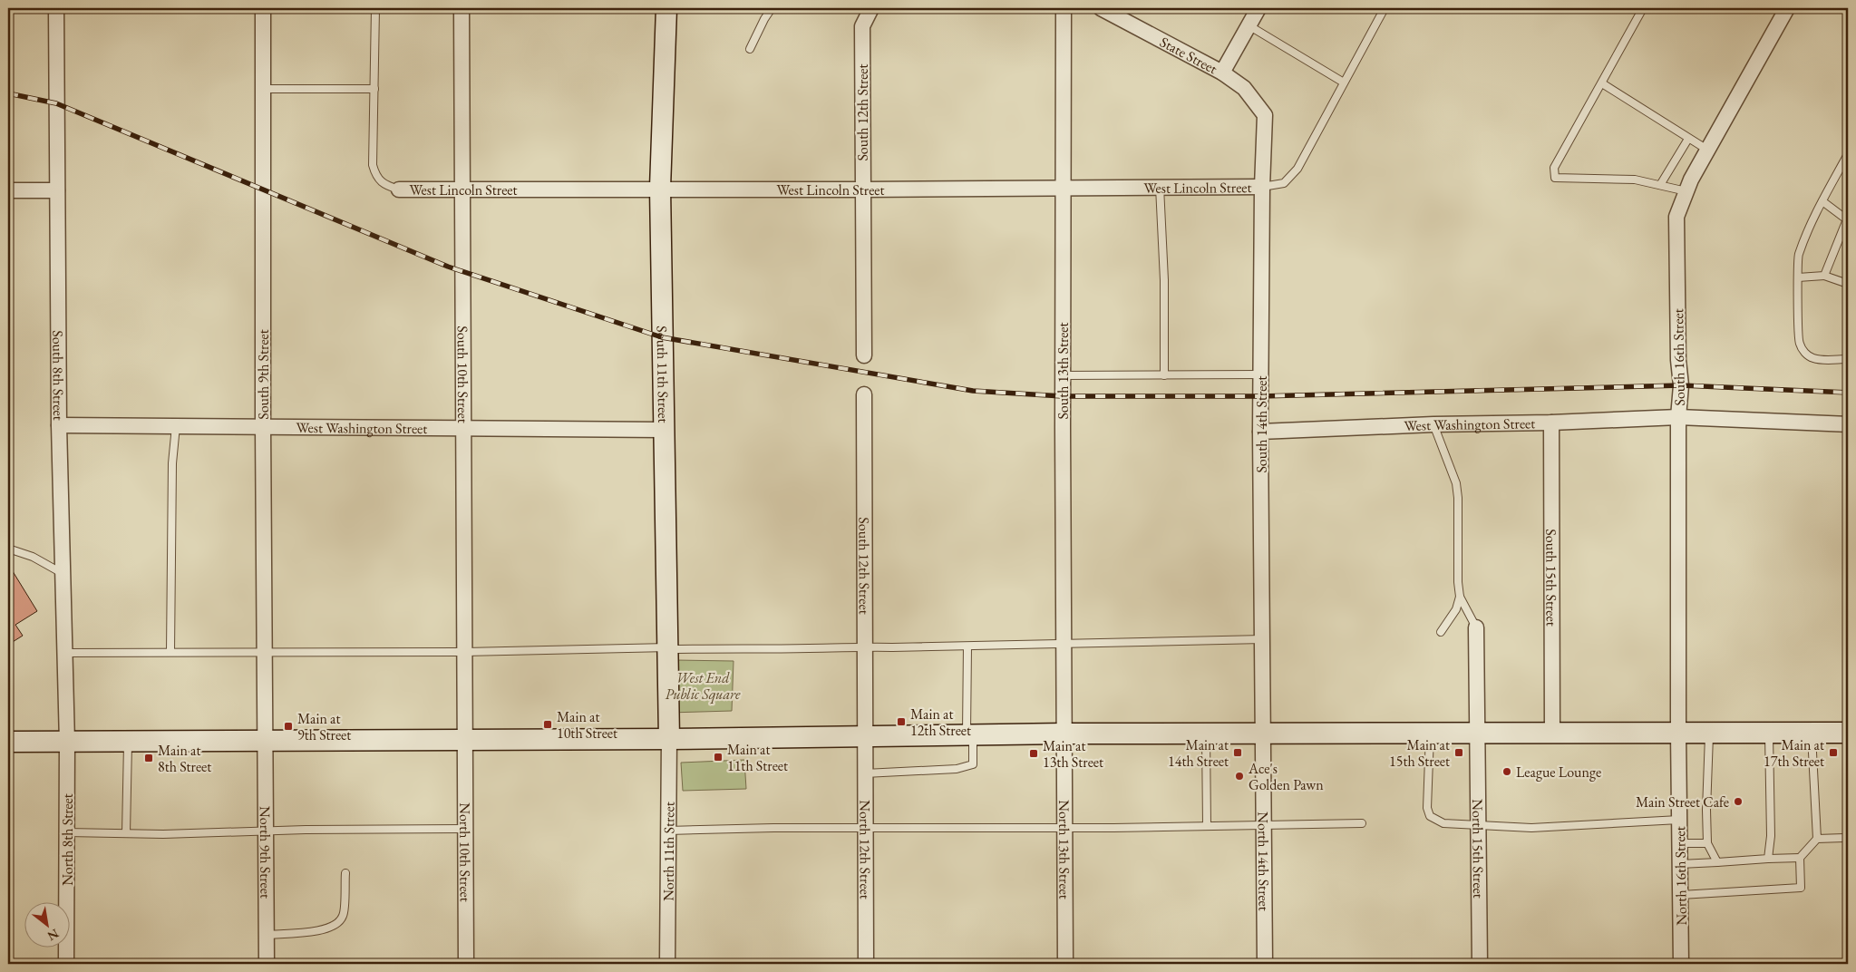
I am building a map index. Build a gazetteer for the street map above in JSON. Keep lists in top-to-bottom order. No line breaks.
{"streets":{"main road":["South 11th Street"],"street":["State Street","South 12th Street","West Lincoln Street","South 16th Street","South 13th Street","South 9th Street","South 10th Street","South 8th Street","South 14th Street","West Washington Street","South 15th Street","North 8th Street","North 15th Street","North 13th Street","North 12th Street","North 11th Street","North 9th Street","North 10th Street","North 14th Street","North 16th Street"]},"crossings":[["State Street","South 14th Street"],["South 12th Street","West Lincoln Street"],["South 12th Street","North 12th Street"],["West Lincoln Street","South 13th Street"],["West Lincoln Street","South 11th Street"],["West Lincoln Street","South 10th Street"],["West Lincoln Street","South 14th Street"],["South 16th Street","West Washington Street"],["South 16th Street","North 16th Street"],["South 13th Street","North 13th Street"],["South 11th Street","West Washington Street"],["South 11th Street","North 11th Street"],["South 9th Street","West Washington Street"],["South 9th Street","North 9th Street"],["South 10th Street","West Washington Street"],["South 10th Street","North 10th Street"],["South 8th Street","West Washington Street"],["South 8th Street","North 8th Street"],["South 14th Street","West Washington Street"],["South 14th Street","North 14th Street"],["West Washington Street","South 15th Street"]],"parks":["West End Public Square"],"places":{"transit":["Main at 12th Street","Main at 10th Street","Main at 9th Street","Main at 14th Street","Main at 15th Street","Main at 17th Street","Main at 13th Street","Main at 11th Street","Main at 8th Street"],"other":["League Lounge","Ace's Golden Pawn","Main Street Cafe"]},"north":"bottom right"}
